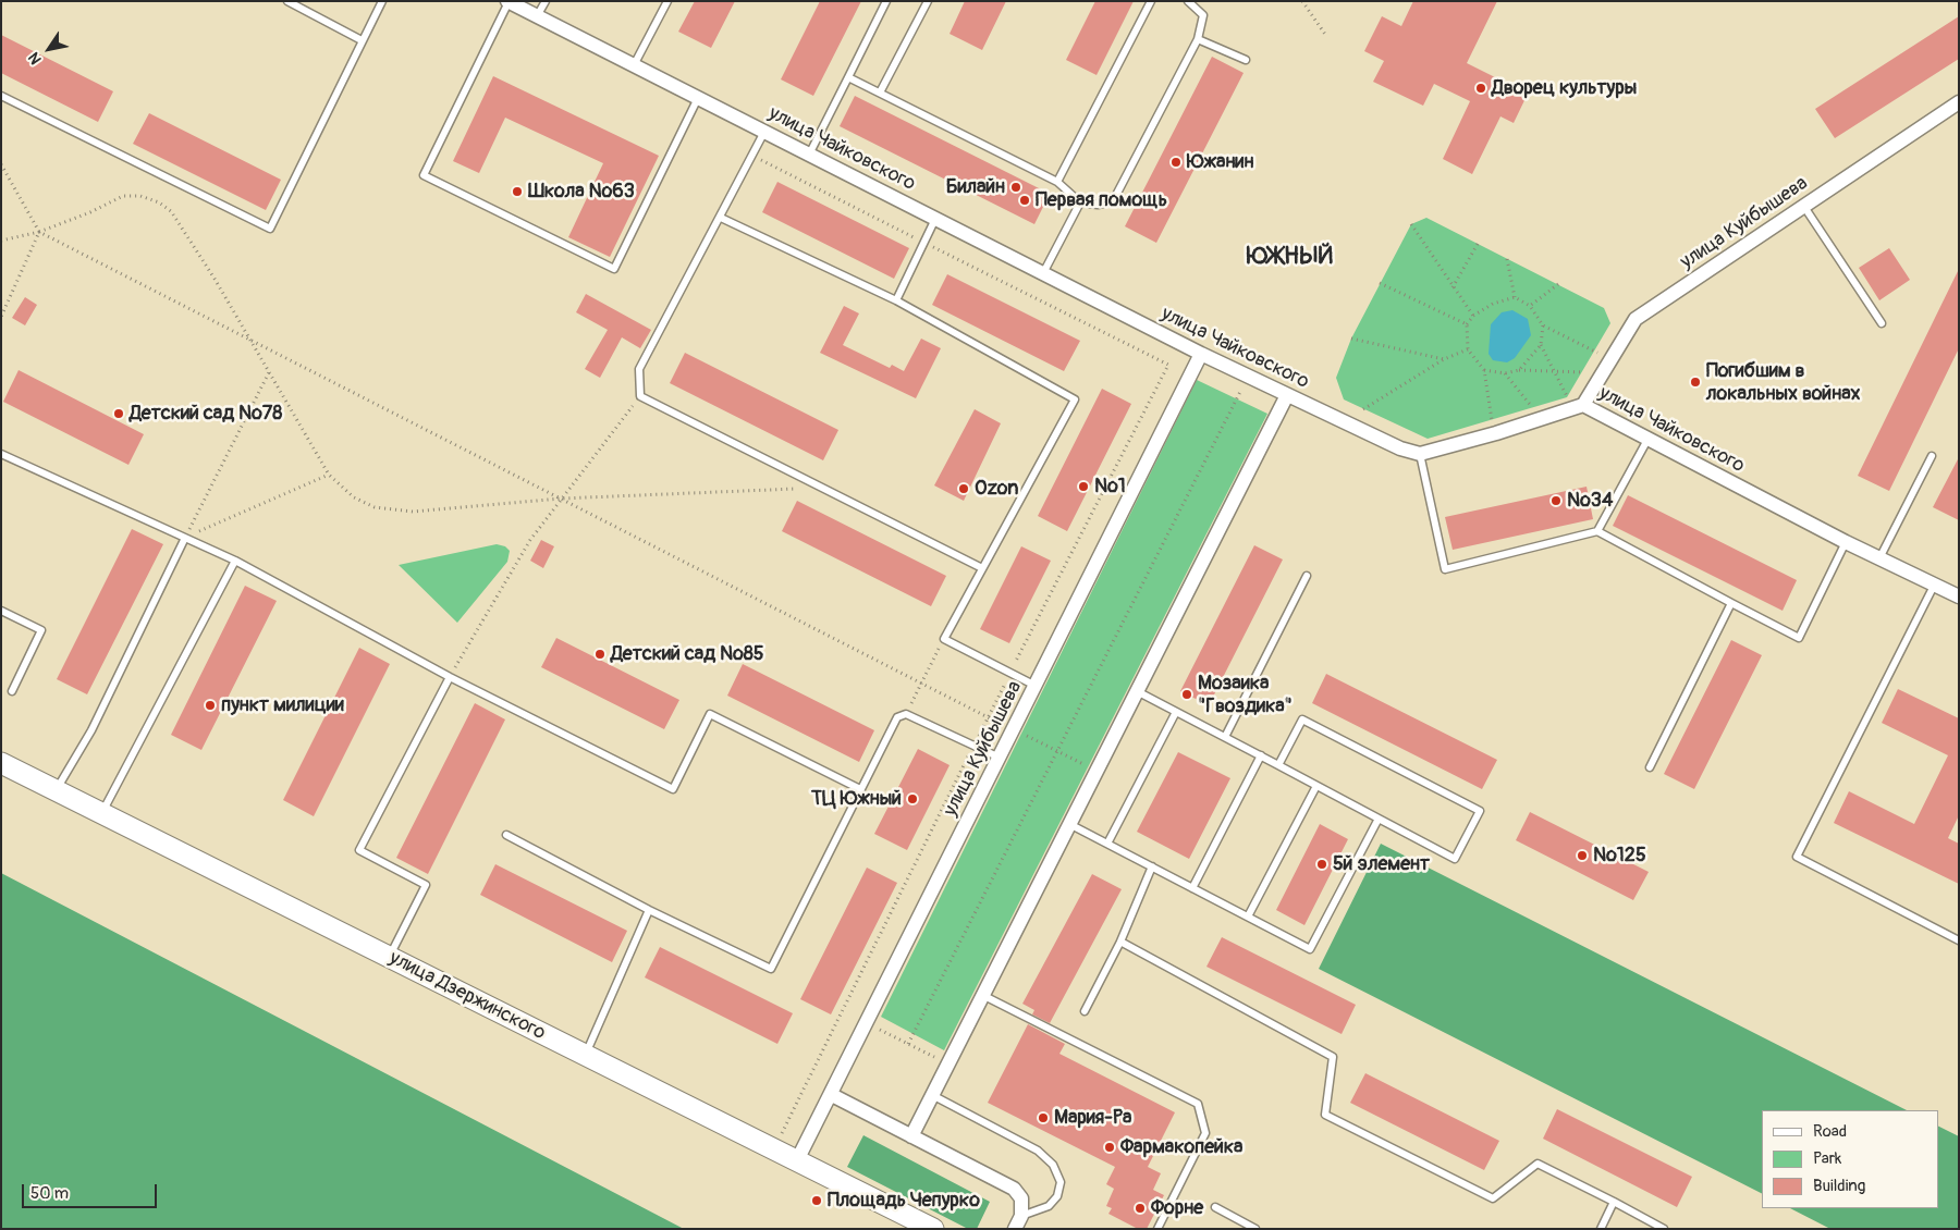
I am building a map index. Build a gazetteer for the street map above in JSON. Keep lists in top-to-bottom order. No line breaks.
{"streets":{"main road":["улица Дзержинского"],"street":["улица Чайковского","улица Куйбышева"]},"crossings":[["улица Чайковского","улица Куйбышева"],["улица Куйбышева","улица Дзержинского"]],"districts":["ЮЖНЫЙ"],"places":["Дворец культуры","Южанин","Билайн","Школа №63","Первая помощь","Погибшим в локальных войнах","Детский сад №78","№1","Ozon","№34","Детский сад №85","Мозаика \"Гвоздика\"","пункт милиции","ТЦ Южный","№125","5й элемент","Мария-Ра","Фармакопейка","Площадь Чепурко","Форне"],"legend":["Road","Park","Building"],"scale_bar":"50 m","north":"bottom left"}
